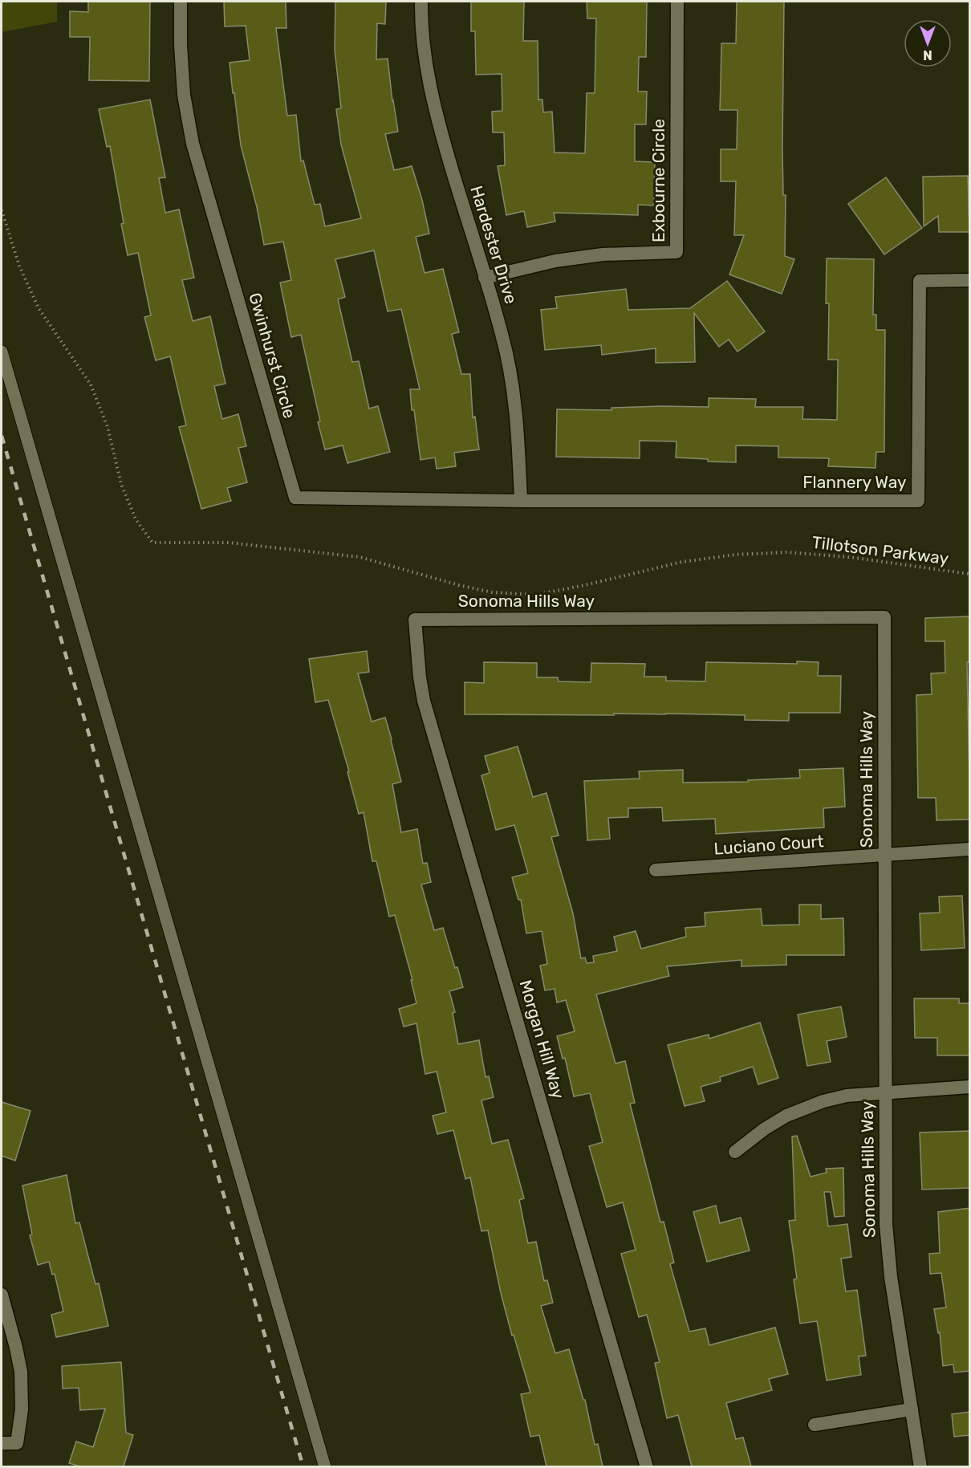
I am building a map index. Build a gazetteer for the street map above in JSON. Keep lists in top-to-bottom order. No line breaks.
{"streets":{"street":["Exbourne Circle","Hardester Drive","Gwinhurst Circle","Flannery Way","Sonoma Hills Way","Luciano Court","Morgan Hill Way"],"path":["Tillotson Parkway"]},"crossings":[["Exbourne Circle","Hardester Drive"],["Hardester Drive","Gwinhurst Circle"],["Hardester Drive","Flannery Way"],["Gwinhurst Circle","Flannery Way"],["Sonoma Hills Way","Luciano Court"],["Sonoma Hills Way","Morgan Hill Way"]],"north":"bottom"}
